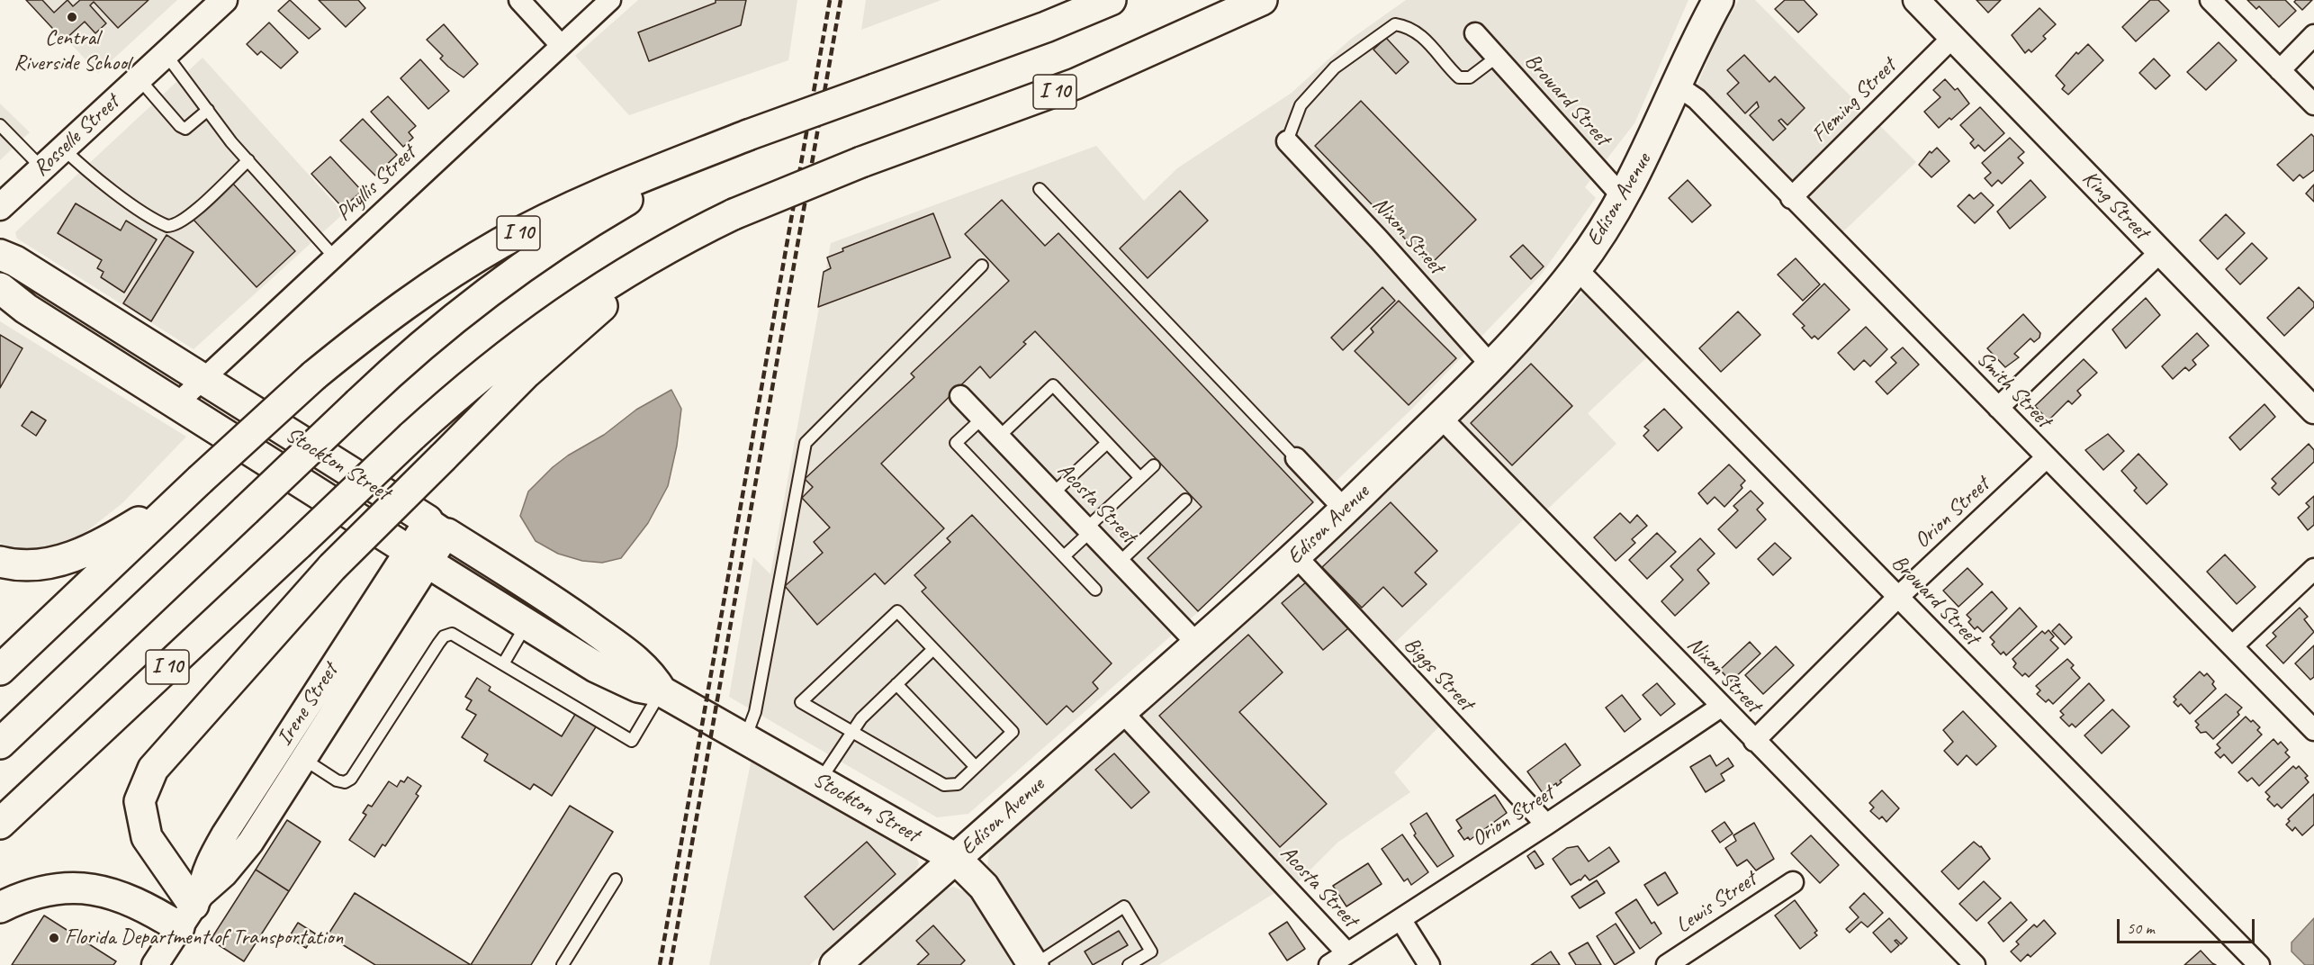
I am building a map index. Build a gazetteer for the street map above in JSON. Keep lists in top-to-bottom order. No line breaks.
{"streets":{"main road":["I 10","Edison Avenue","Stockton Street"],"street":["Broward Street","Fleming Street","Rosselle Street","Phyllis Street","King Street","Nixon Street","Smith Street","Acosta Street","Orion Street","Biggs Street","Irene Street","Lewis Street"]},"crossings":[["Broward Street","Edison Avenue"],["Broward Street","Orion Street"],["Fleming Street","King Street"],["Fleming Street","Smith Street"],["Phyllis Street","Stockton Street"],["Edison Avenue","Nixon Street"],["Edison Avenue","Smith Street"],["Edison Avenue","Stockton Street"],["Edison Avenue","Acosta Street"],["Edison Avenue","Biggs Street"],["Nixon Street","Orion Street"],["Smith Street","Orion Street"],["Stockton Street","Irene Street"],["Acosta Street","Orion Street"],["Orion Street","Biggs Street"]],"places":["Central Riverside School","Florida Department of Transportation"],"scale_bar":"50 m"}
